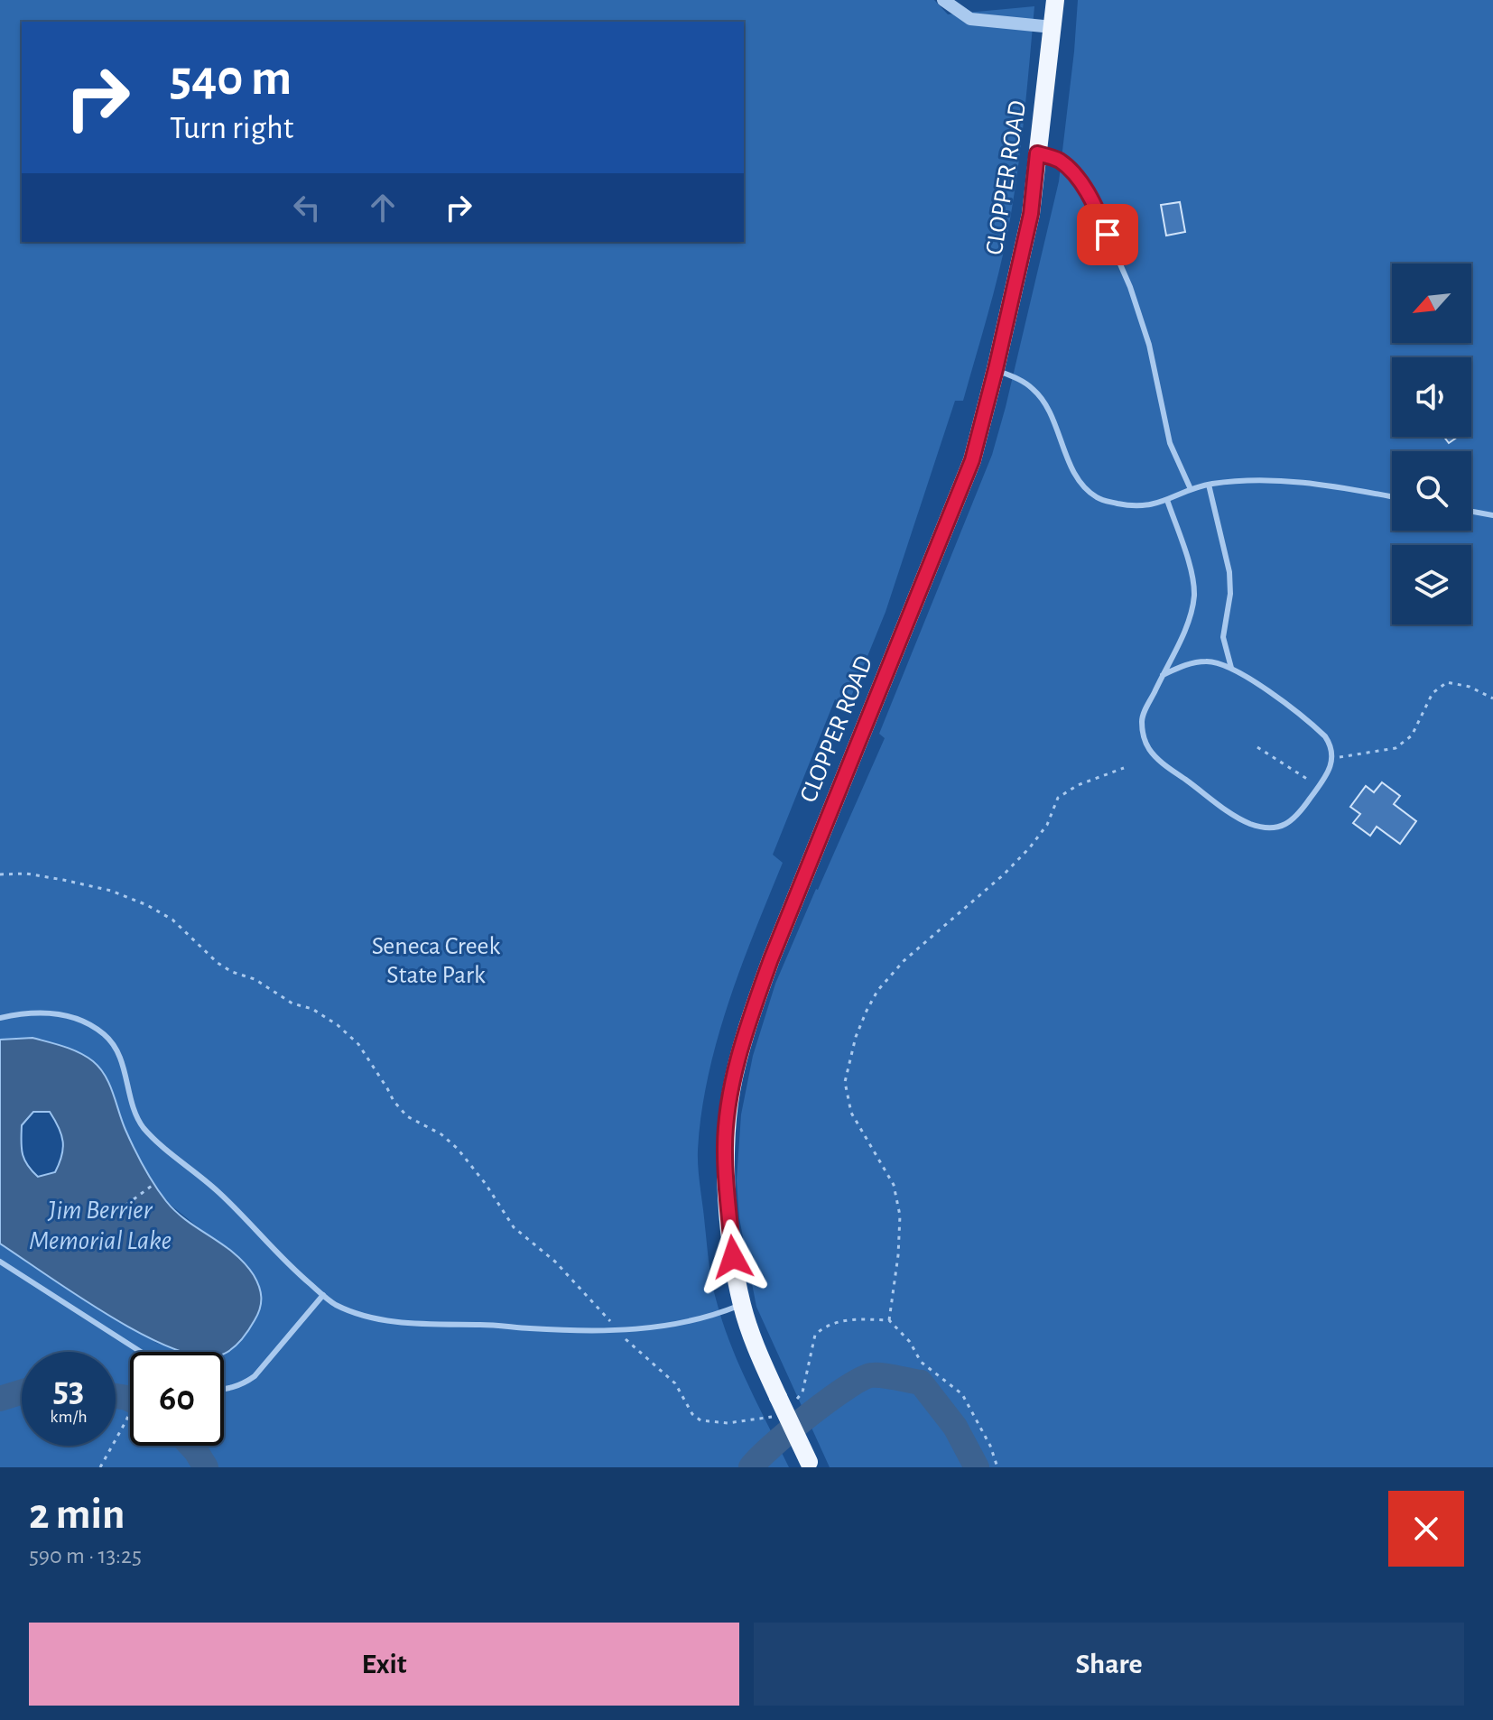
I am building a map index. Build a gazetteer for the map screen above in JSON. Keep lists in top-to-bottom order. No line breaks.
{"streets":{"main road":["CLOPPER ROAD"]},"water":["Jim Berrier Memorial Lake"],"parks":["Seneca Creek State Park"],"north":"bottom left","page":{"turn":["540 m","Turn right"],"speed":"53 km/h","limit":"60","heading":["2 min","590 m · 13:25"],"buttons":["Exit","Share"]}}
